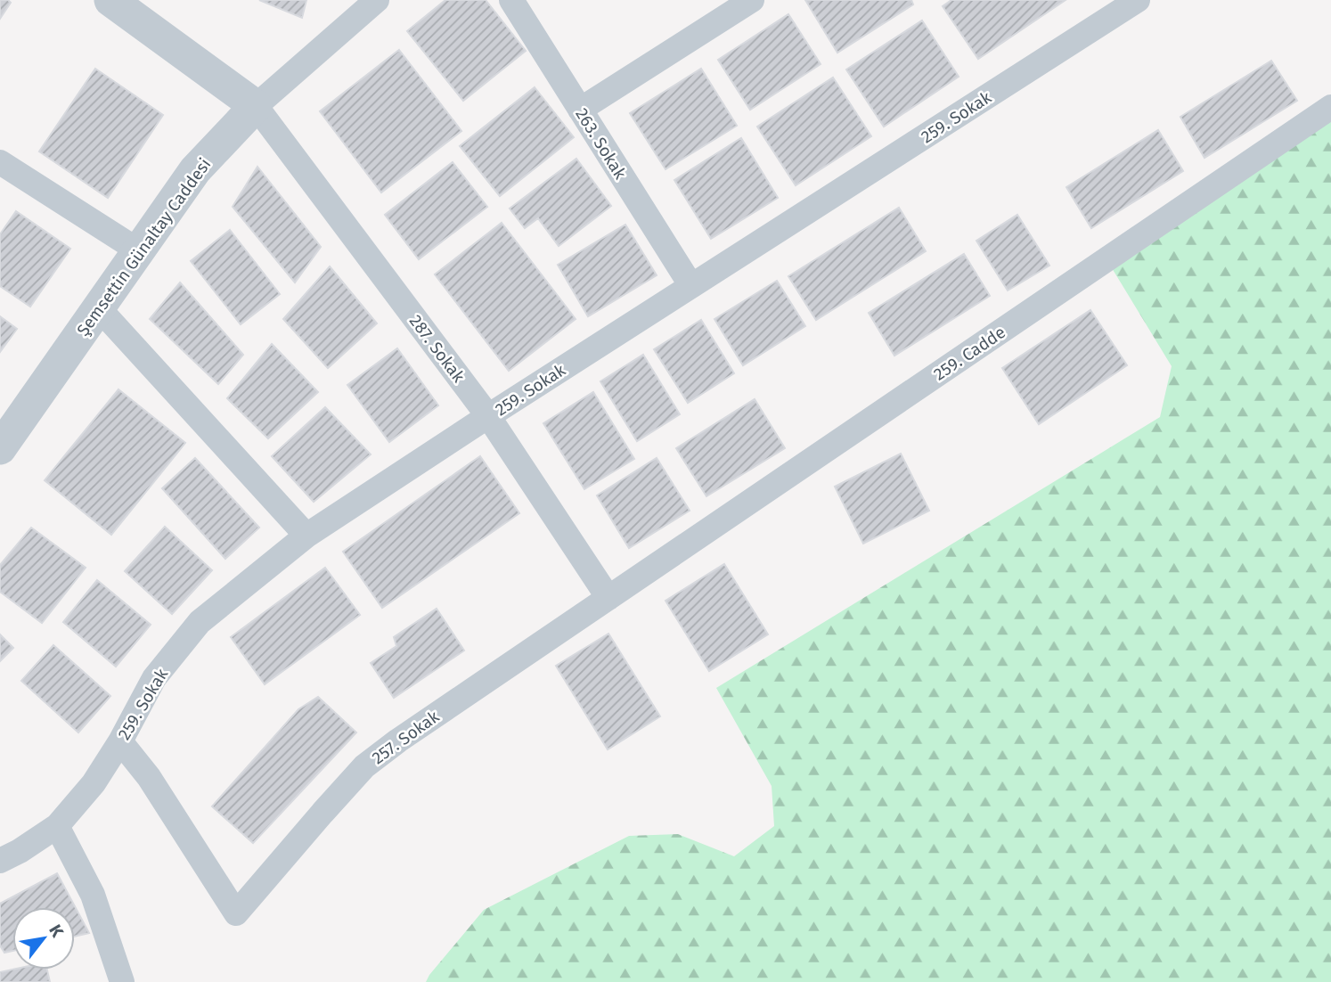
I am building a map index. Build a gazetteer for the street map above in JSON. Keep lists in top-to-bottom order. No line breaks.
{"streets":{"street":["259. Sokak","263. Sokak","Şemsettin Günaltay Caddesi","287. Sokak","259. Cadde","257. Sokak"]},"crossings":[["259. Sokak","263. Sokak"],["259. Sokak","287. Sokak"],["259. Sokak","257. Sokak"],["Şemsettin Günaltay Caddesi","287. Sokak"],["287. Sokak","259. Cadde"],["287. Sokak","257. Sokak"],["259. Cadde","257. Sokak"]],"north":"top right"}
